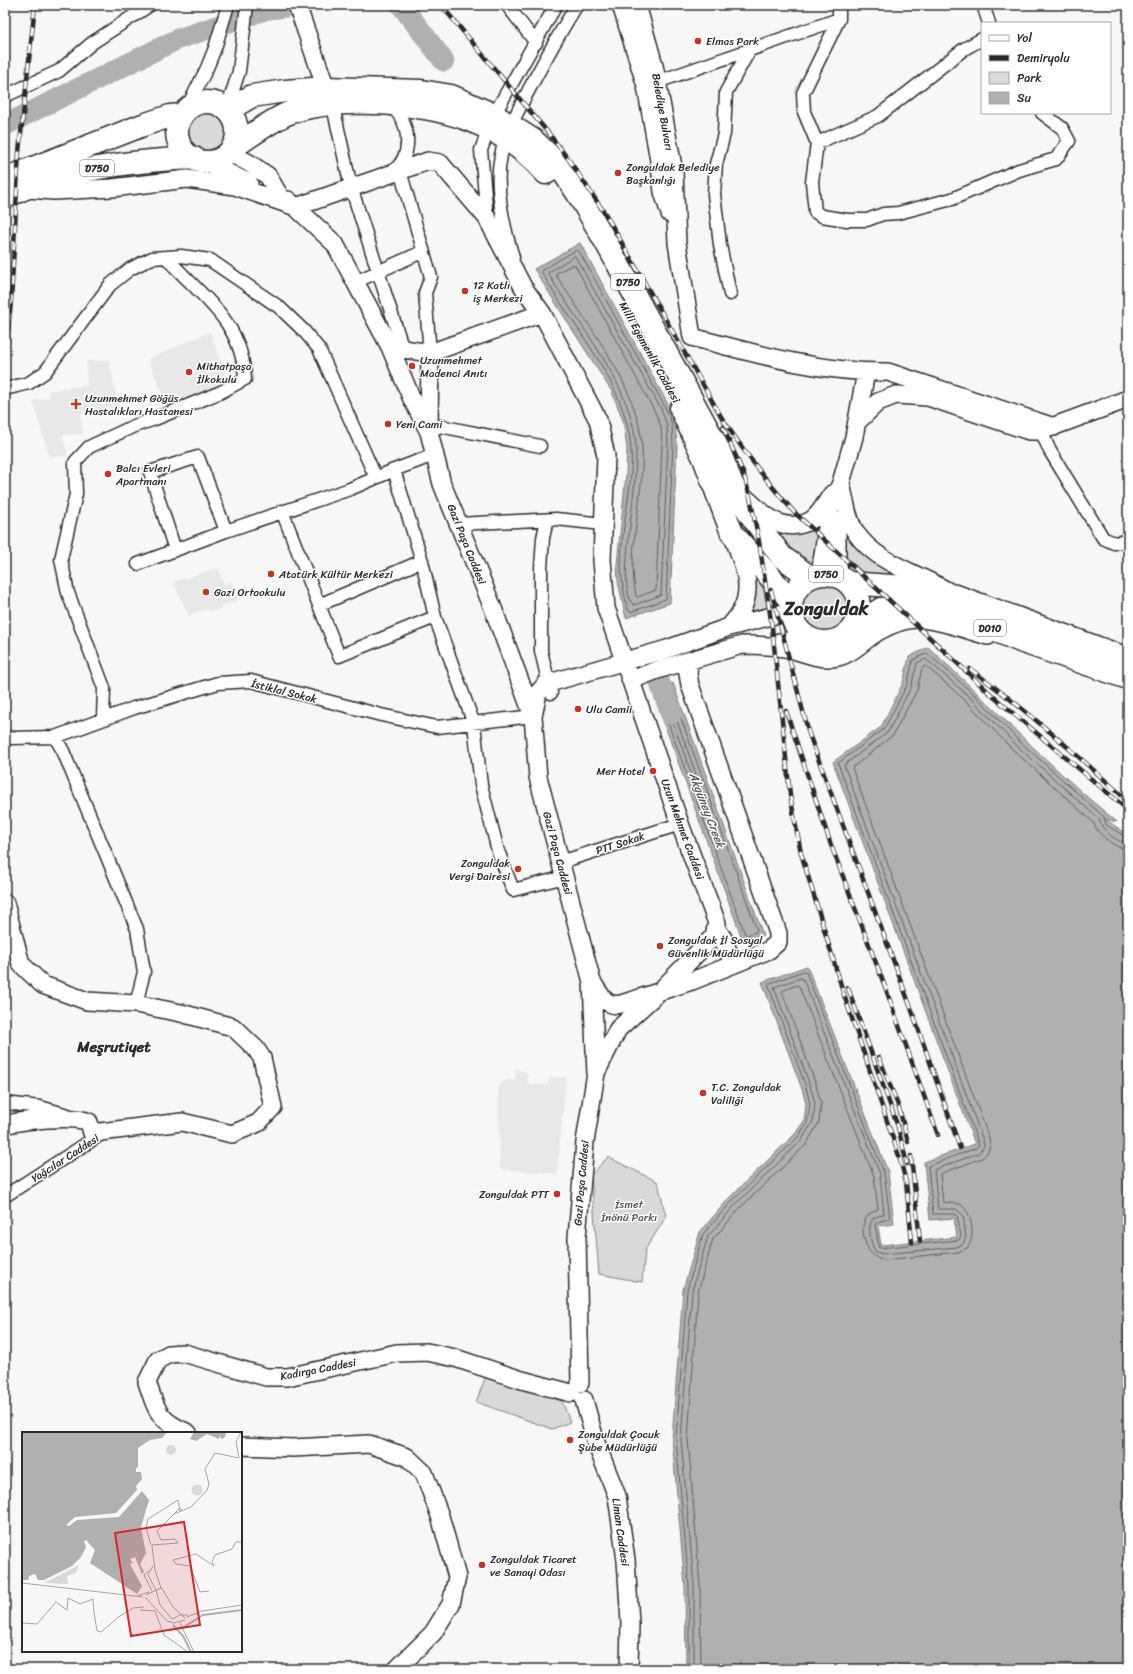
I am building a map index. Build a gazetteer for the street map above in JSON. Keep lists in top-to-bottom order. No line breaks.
{"streets":{"highway":["D750","Milli Egemenlik Caddesi","D010"],"street":["Belediye Bulvarı","Gazi Paşa Caddesi","İstiklal Sokak","Uzun Mehmet Caddesi","PTT Sokak","Yağcılar Caddesi","Kadırga Caddesi","Liman Caddesi"]},"crossings":[["D750","Milli Egemenlik Caddesi"],["D750","D010"],["Milli Egemenlik Caddesi","D010"],["Gazi Paşa Caddesi","İstiklal Sokak"],["Gazi Paşa Caddesi","Uzun Mehmet Caddesi"],["Gazi Paşa Caddesi","PTT Sokak"],["Gazi Paşa Caddesi","Kadırga Caddesi"],["Gazi Paşa Caddesi","Liman Caddesi"],["İstiklal Sokak","PTT Sokak"],["Uzun Mehmet Caddesi","PTT Sokak"],["Kadırga Caddesi","Liman Caddesi"]],"districts":["Zonguldak","Meşrutiyet"],"water":["Akgüney Creek"],"parks":["İsmet İnönü Parkı"],"places":{"other":["Elmas Park","Zonguldak Belediye Başkanlığı","12 Katlı iş Merkezi","Uzunmehmet Madenci Anıtı","Mithatpaşa İlkokulu","Yeni Cami","Balcı Evleri Apartmanı","Atatürk Kültür Merkezi","Gazi Ortaokulu","Ulu Camii","Mer Hotel","Zonguldak Vergi Dairesi","Zonguldak İl Sosyal Güvenlik Müdürlüğü","T.C. Zonguldak Valiliği","Zonguldak PTT","Zonguldak Çocuk Şube Müdürlüğü","Zonguldak Ticaret ve Sanayi Odası"],"health":["Uzunmehmet Göğüs Hastalıkları Hastanesi"]},"legend":["Yol","Demiryolu","Park","Su"]}
